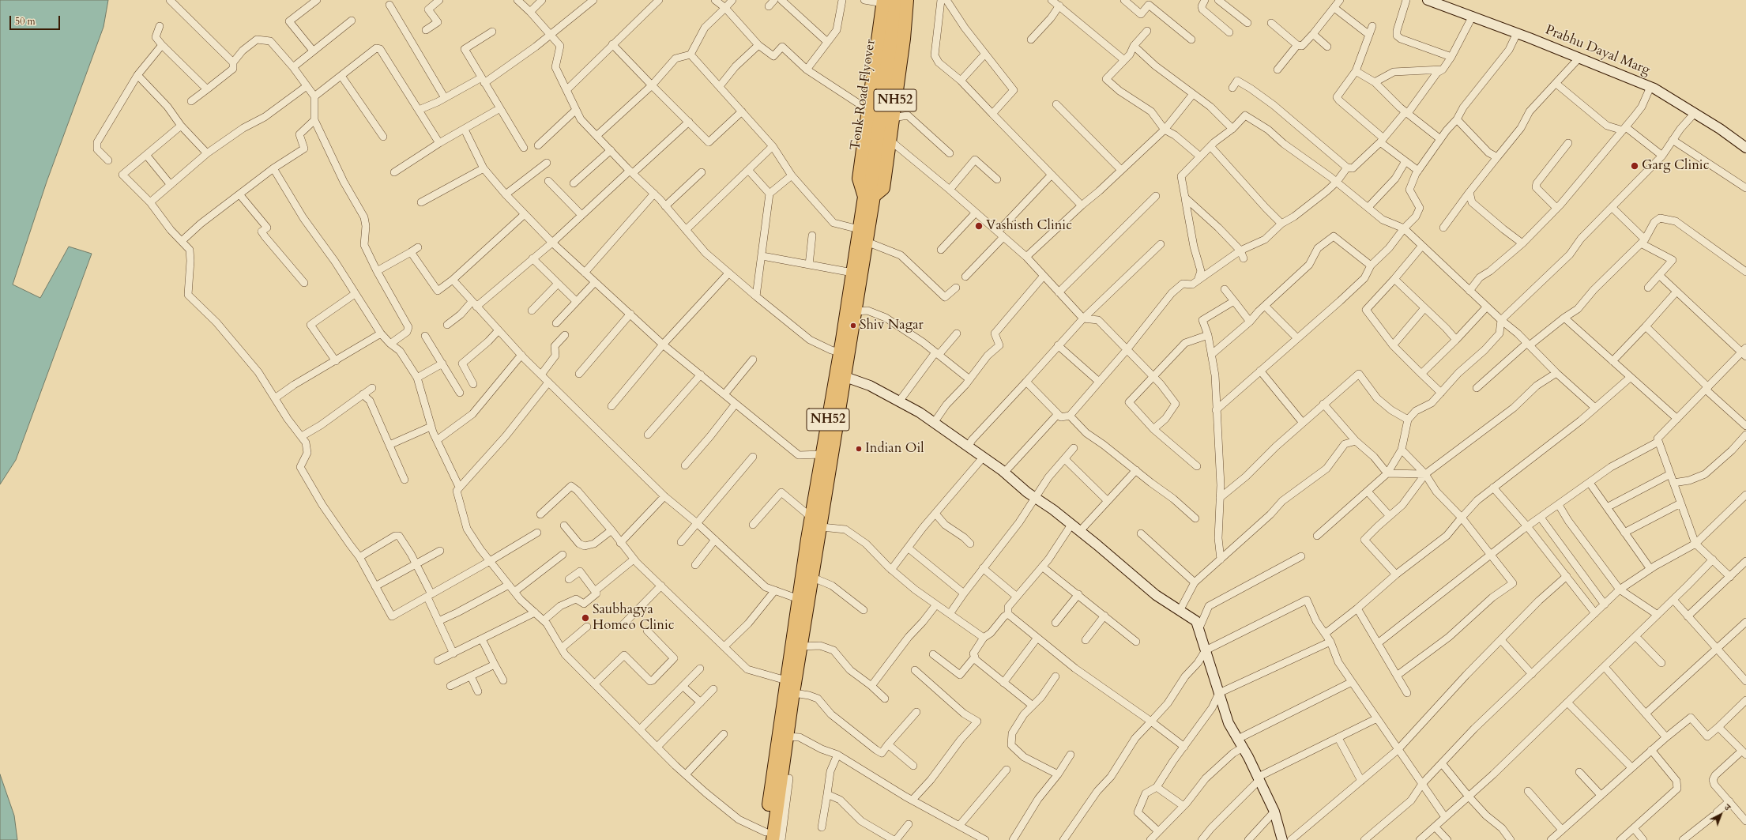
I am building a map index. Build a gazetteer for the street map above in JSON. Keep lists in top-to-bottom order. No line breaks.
{"streets":{"highway":["NH52"],"main road":["Tonk Road Flyover"],"street":["Prabhu Dayal Marg"]},"crossings":[["Tonk Road Flyover","NH52"]],"places":["Garg Clinic","Vashisth Clinic","Shiv Nagar","Indian Oil","Saubhagya Homeo Clinic"],"scale_bar":"50 m","north":"top right"}
